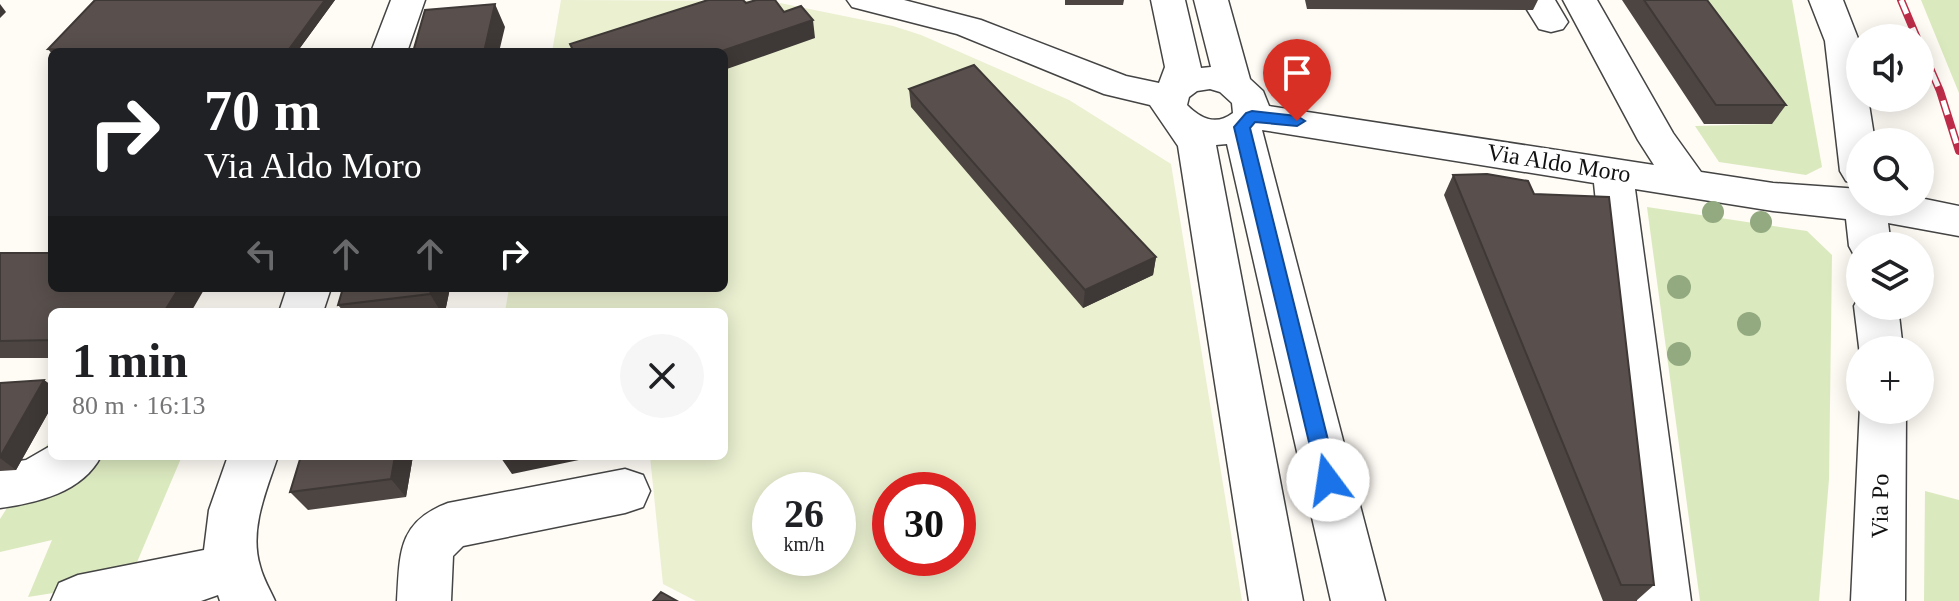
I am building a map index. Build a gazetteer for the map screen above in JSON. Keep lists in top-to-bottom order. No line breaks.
{"streets":{"street":["Via Aldo Moro","Via Po"]},"page":{"map_buttons":"+","turn":["70 m","Via Aldo Moro"],"heading":["1 min","80 m · 16:13"],"speed":"26 km/h","limit":"30"}}
